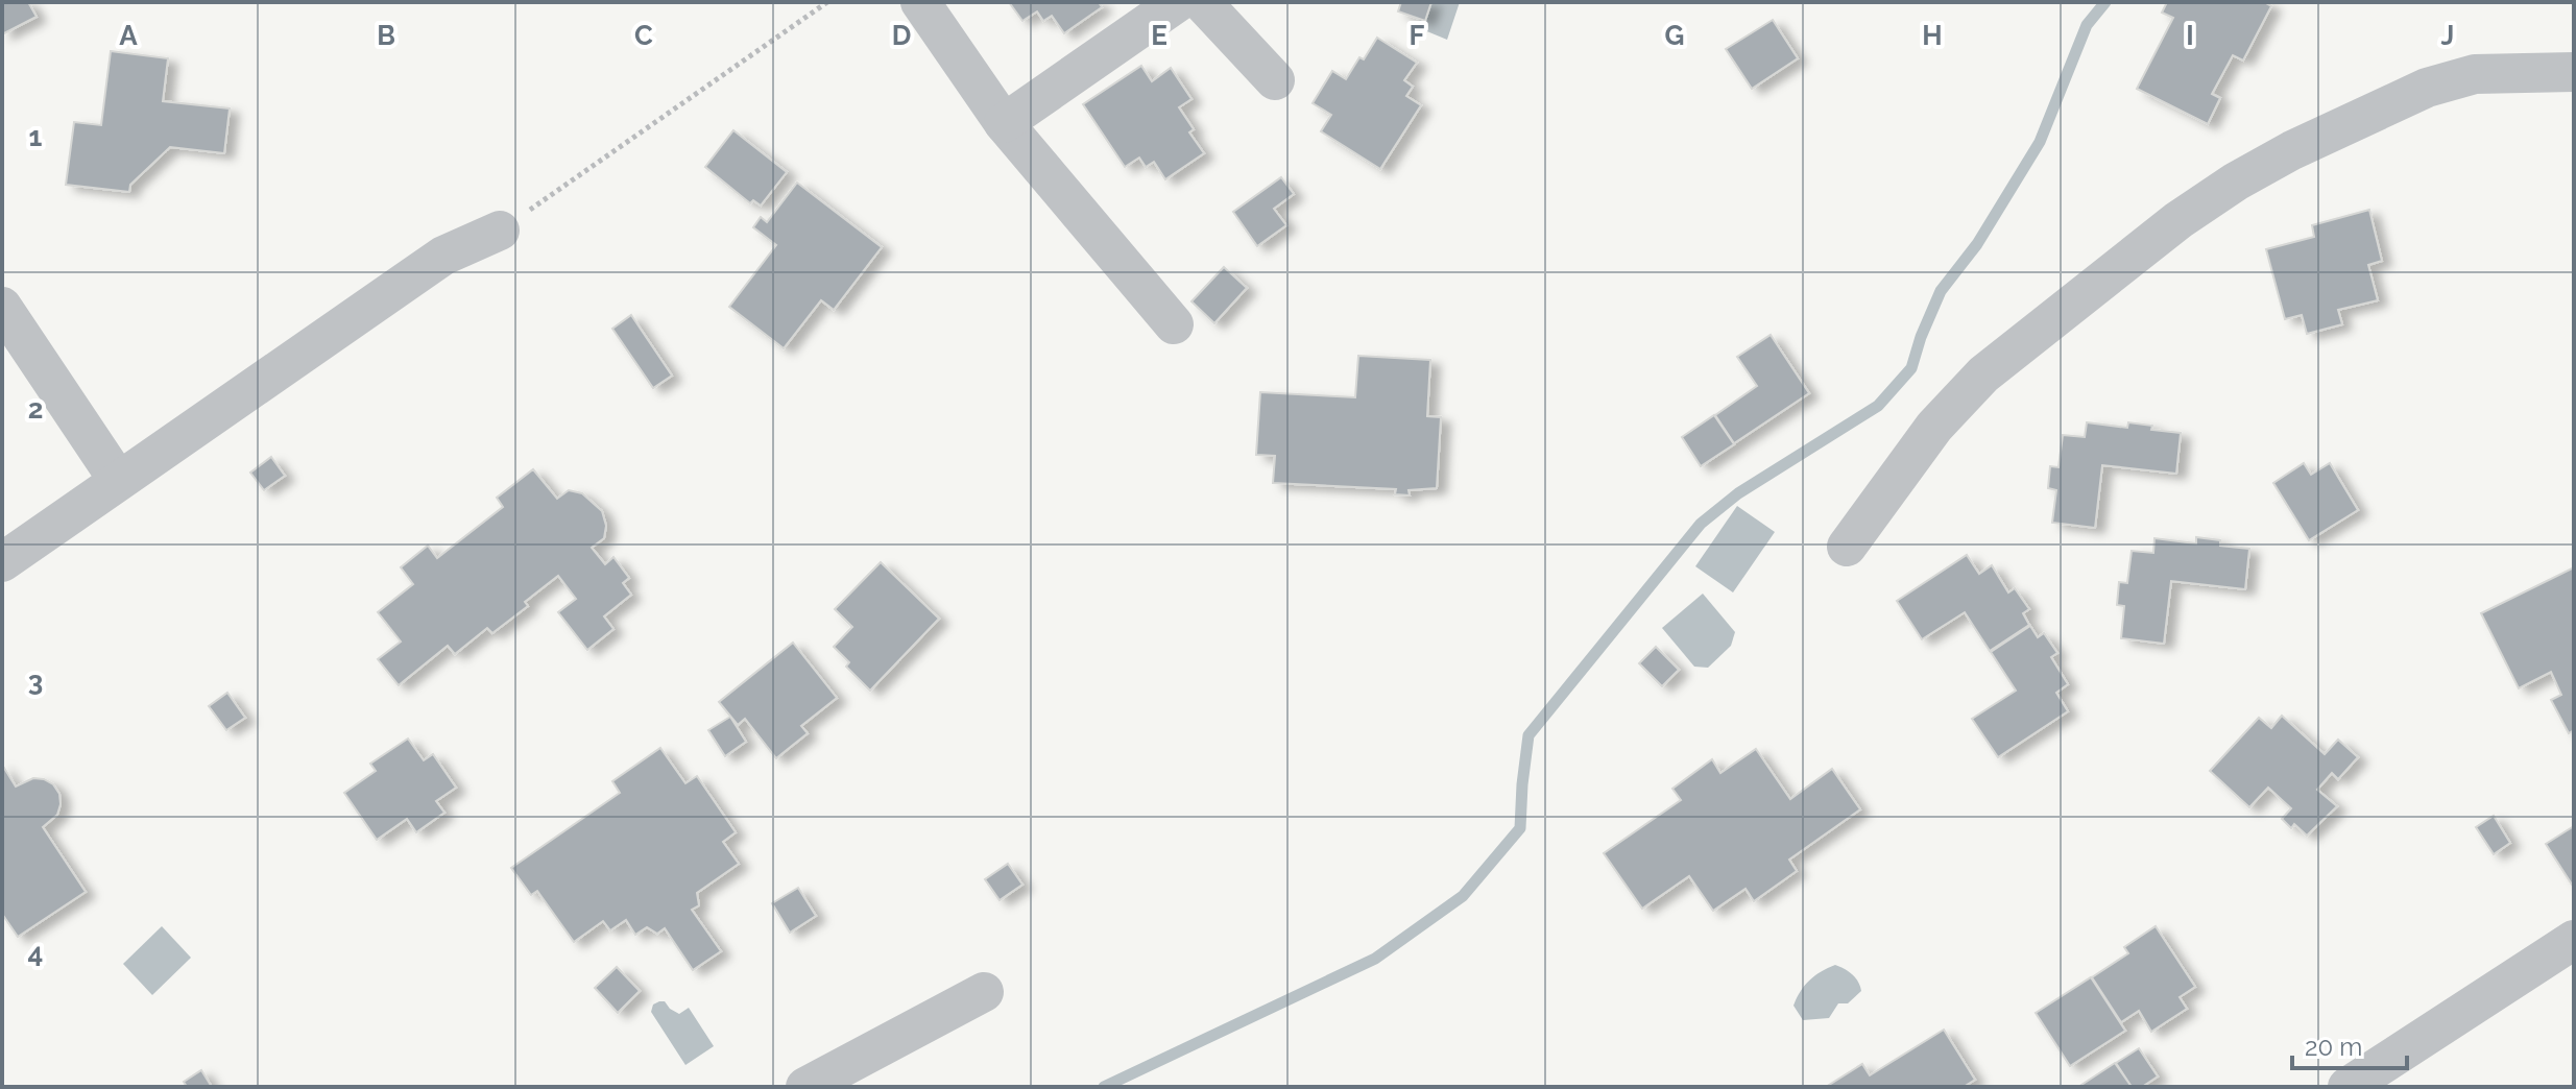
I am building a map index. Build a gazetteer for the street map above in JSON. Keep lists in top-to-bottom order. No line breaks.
{"scale_bar":"20 m","grid":{"columns":["A","B","C","D","E","F","G","H","I","J"],"rows":["1","2","3","4"]}}
